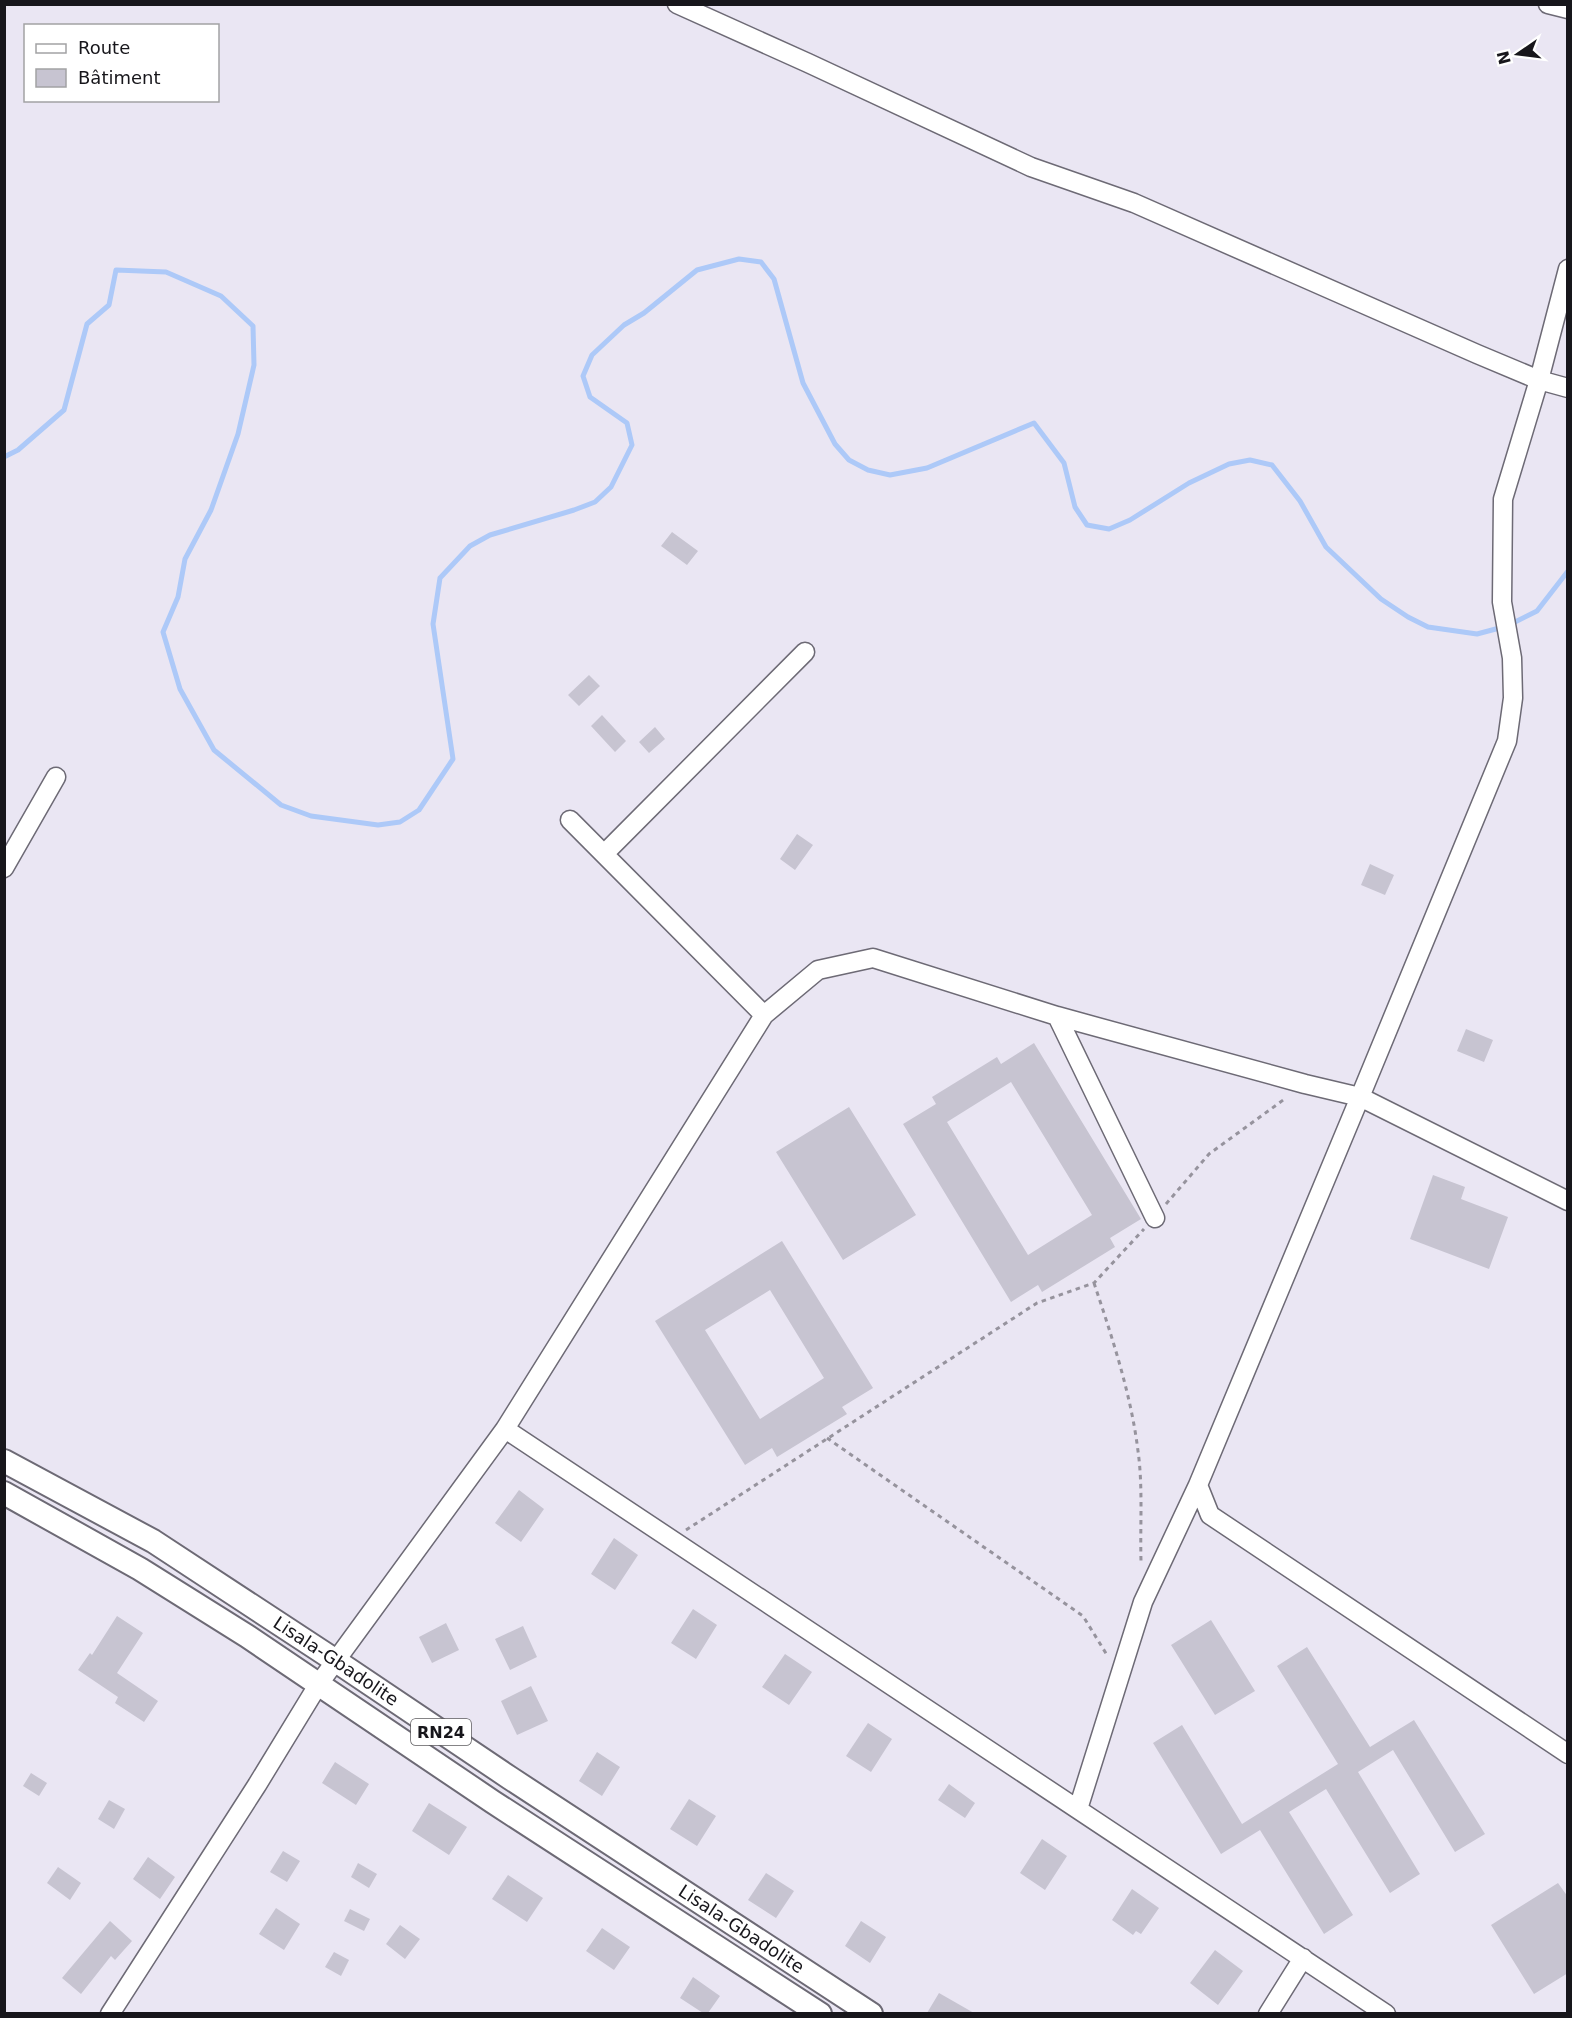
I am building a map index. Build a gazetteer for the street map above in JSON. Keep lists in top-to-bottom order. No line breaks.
{"streets":{"main road":["Lisala-Gbadolite","RN24"]},"legend":["Route","Bâtiment"],"north":"left"}
